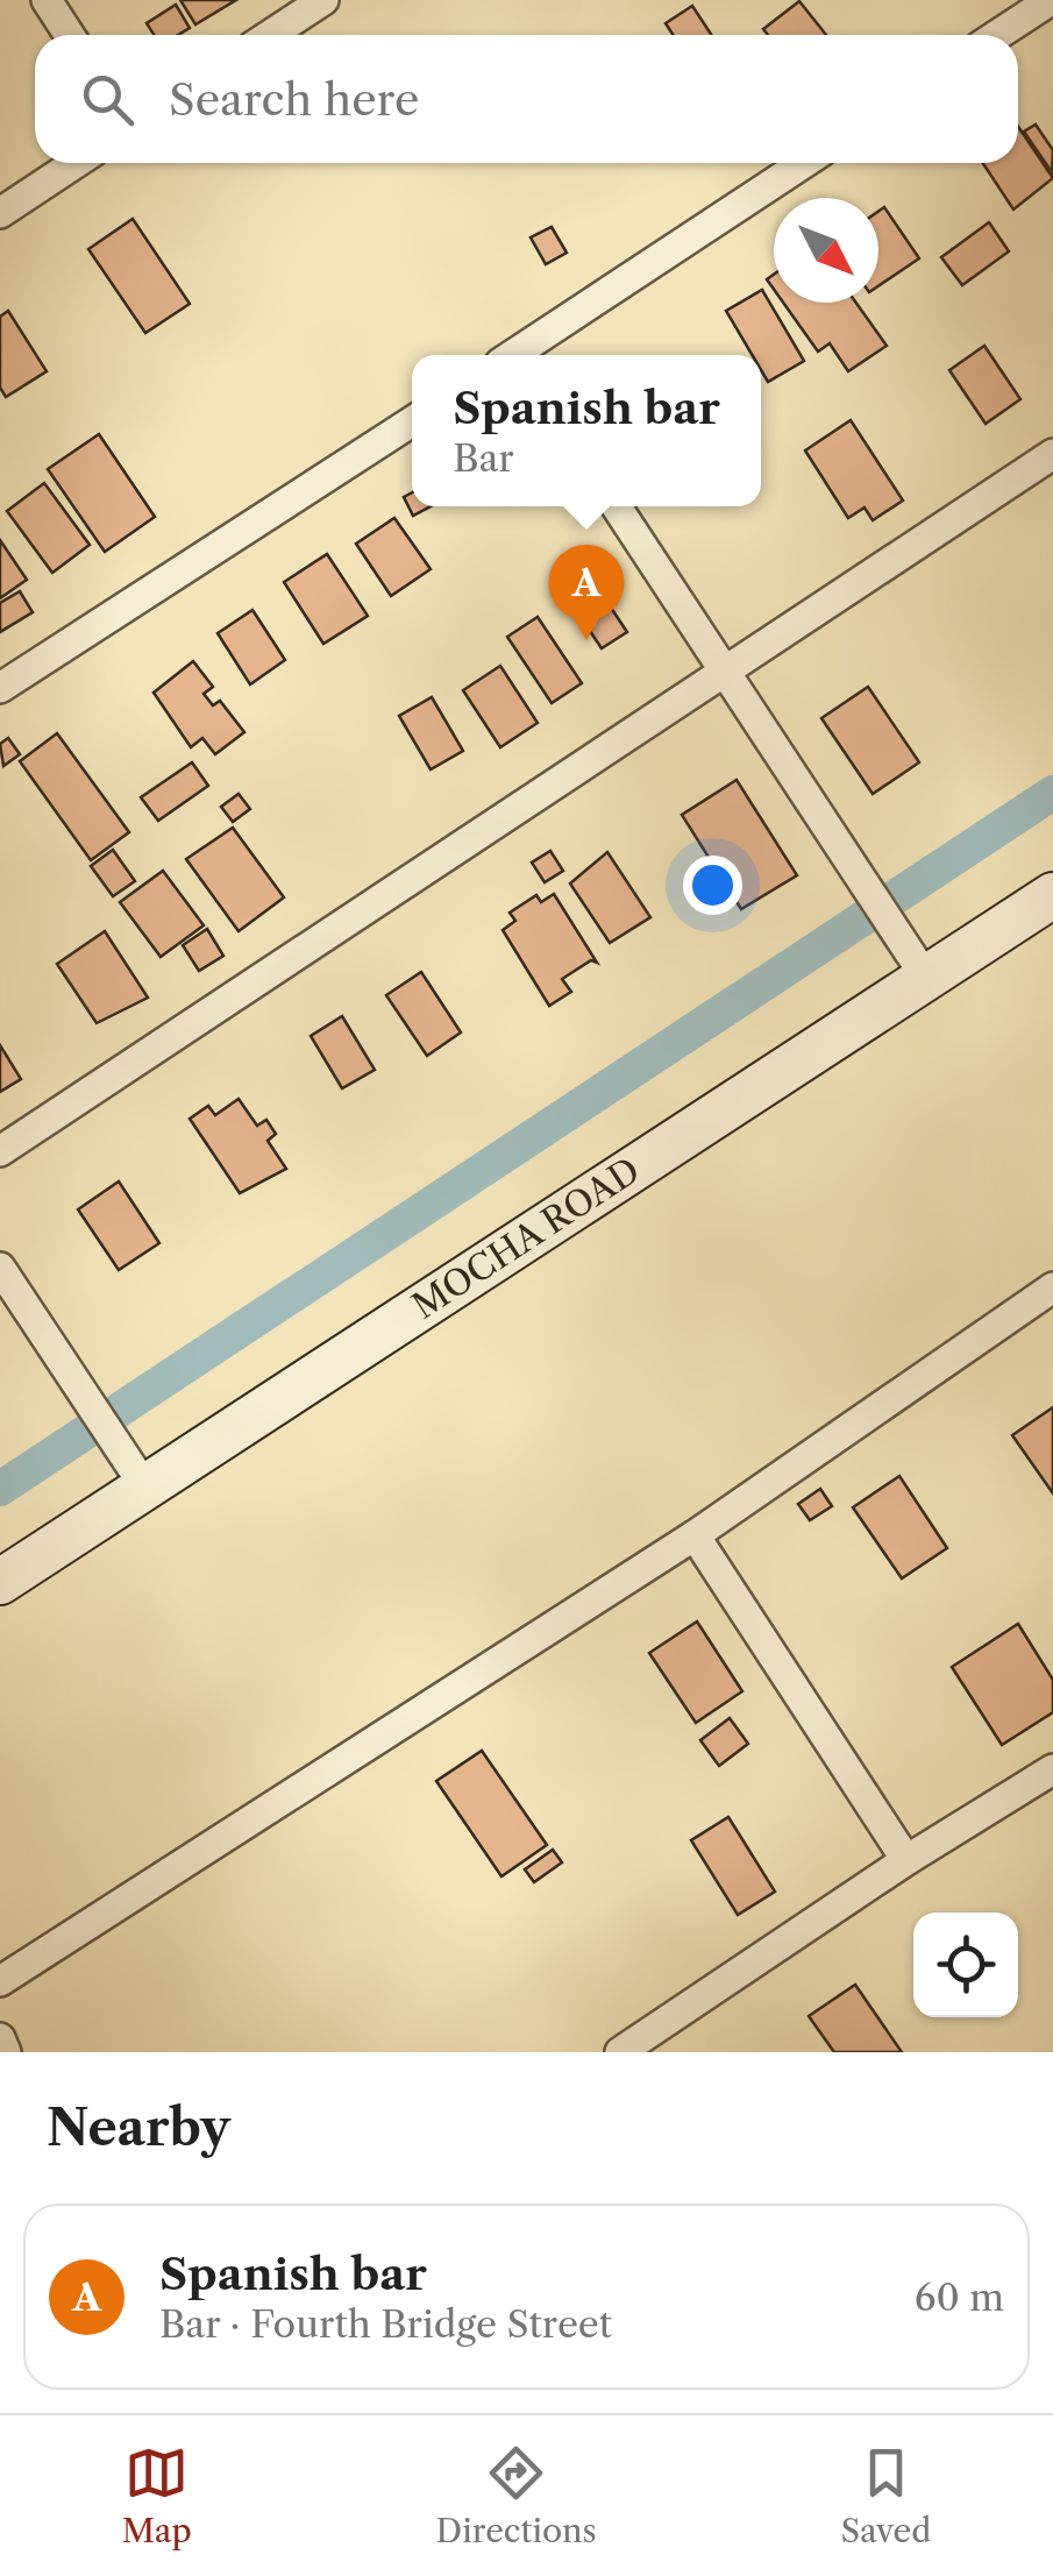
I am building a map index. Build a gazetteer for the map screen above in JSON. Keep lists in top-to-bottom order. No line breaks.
{"streets":{"street":["MOCHA ROAD"]},"north":"bottom right","page":{"search":"Search here","popup":["Spanish bar","Bar"],"pins":"A","heading":"Nearby","list":[{"mark":"A","name":"Spanish bar","note":"Bar · Fourth Bridge Street","value":"60 m"}],"nav":["Map","Directions","Saved"]}}
